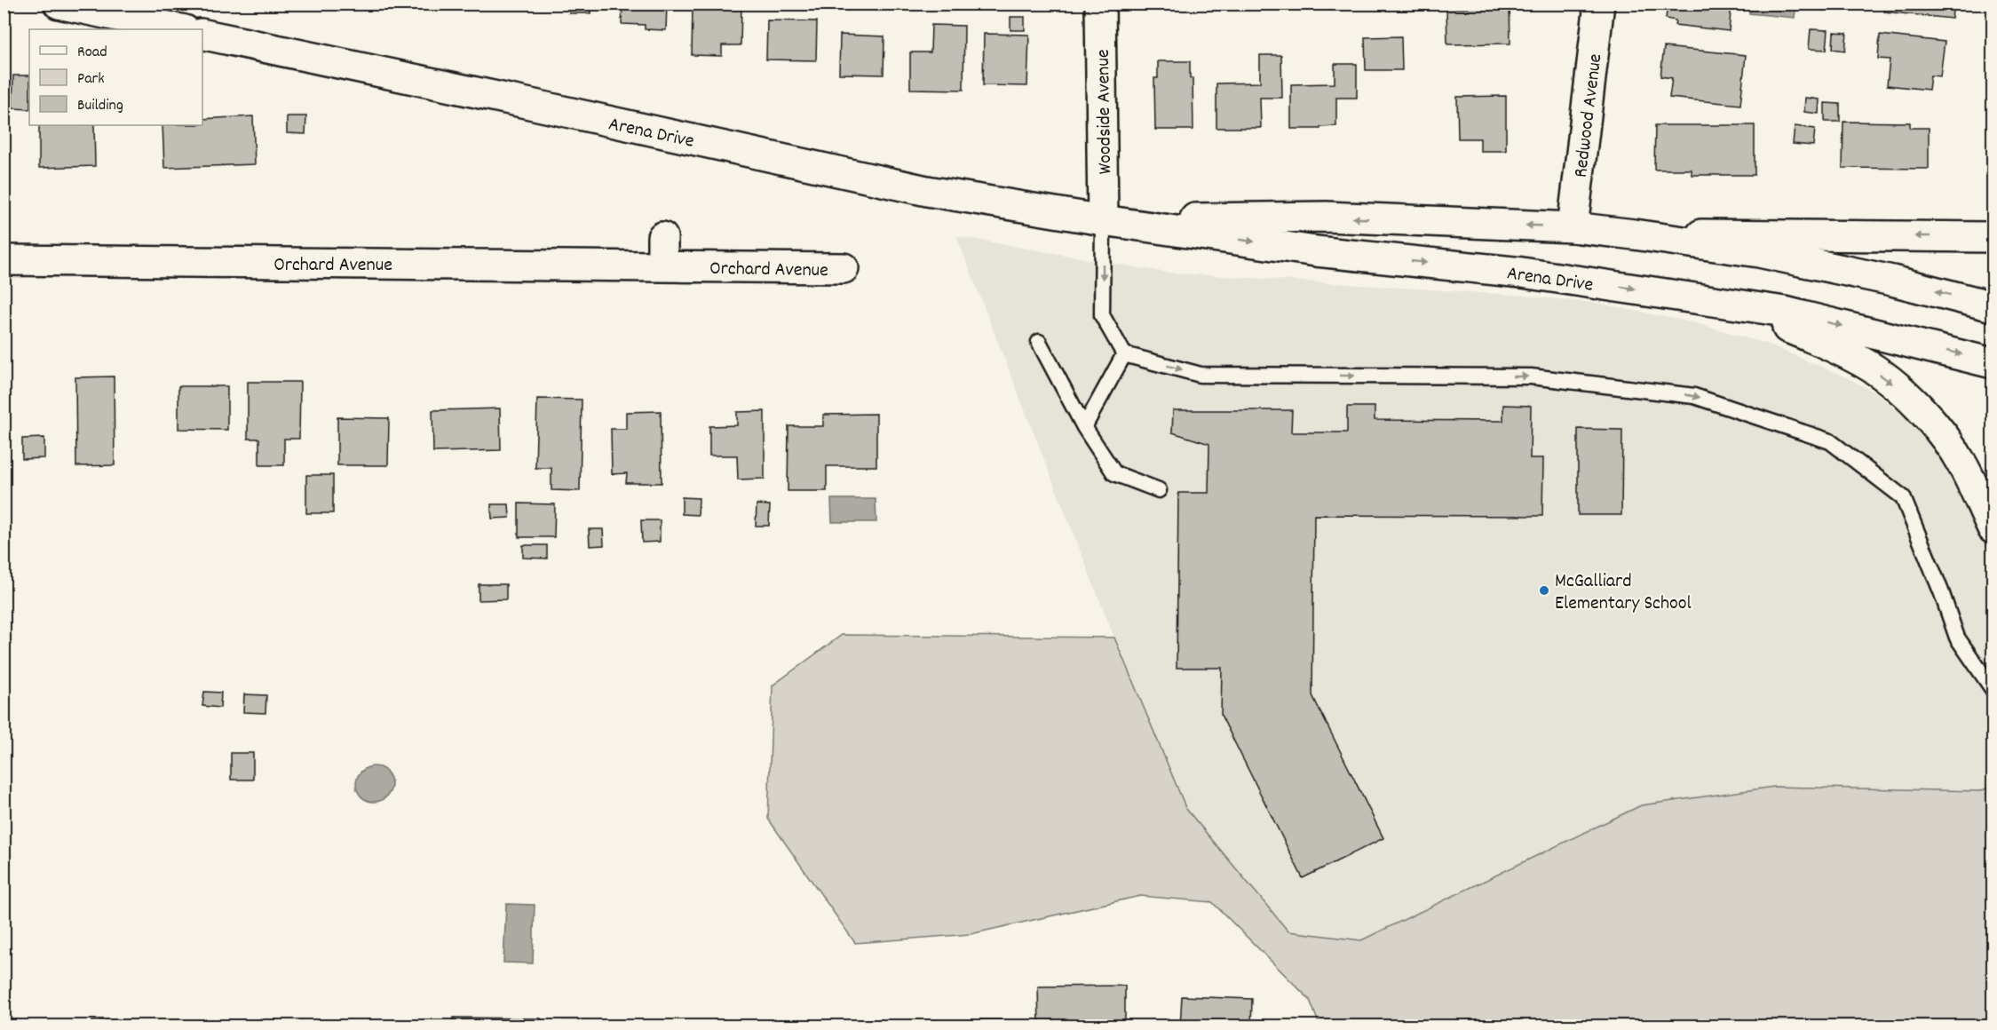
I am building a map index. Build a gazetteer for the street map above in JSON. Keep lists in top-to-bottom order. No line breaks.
{"streets":{"main road":["Woodside Avenue","Redwood Avenue","Arena Drive","Orchard Avenue"]},"crossings":[["Woodside Avenue","Arena Drive"],["Redwood Avenue","Arena Drive"]],"places":["McGalliard Elementary School"],"legend":["Road","Park","Building"]}
